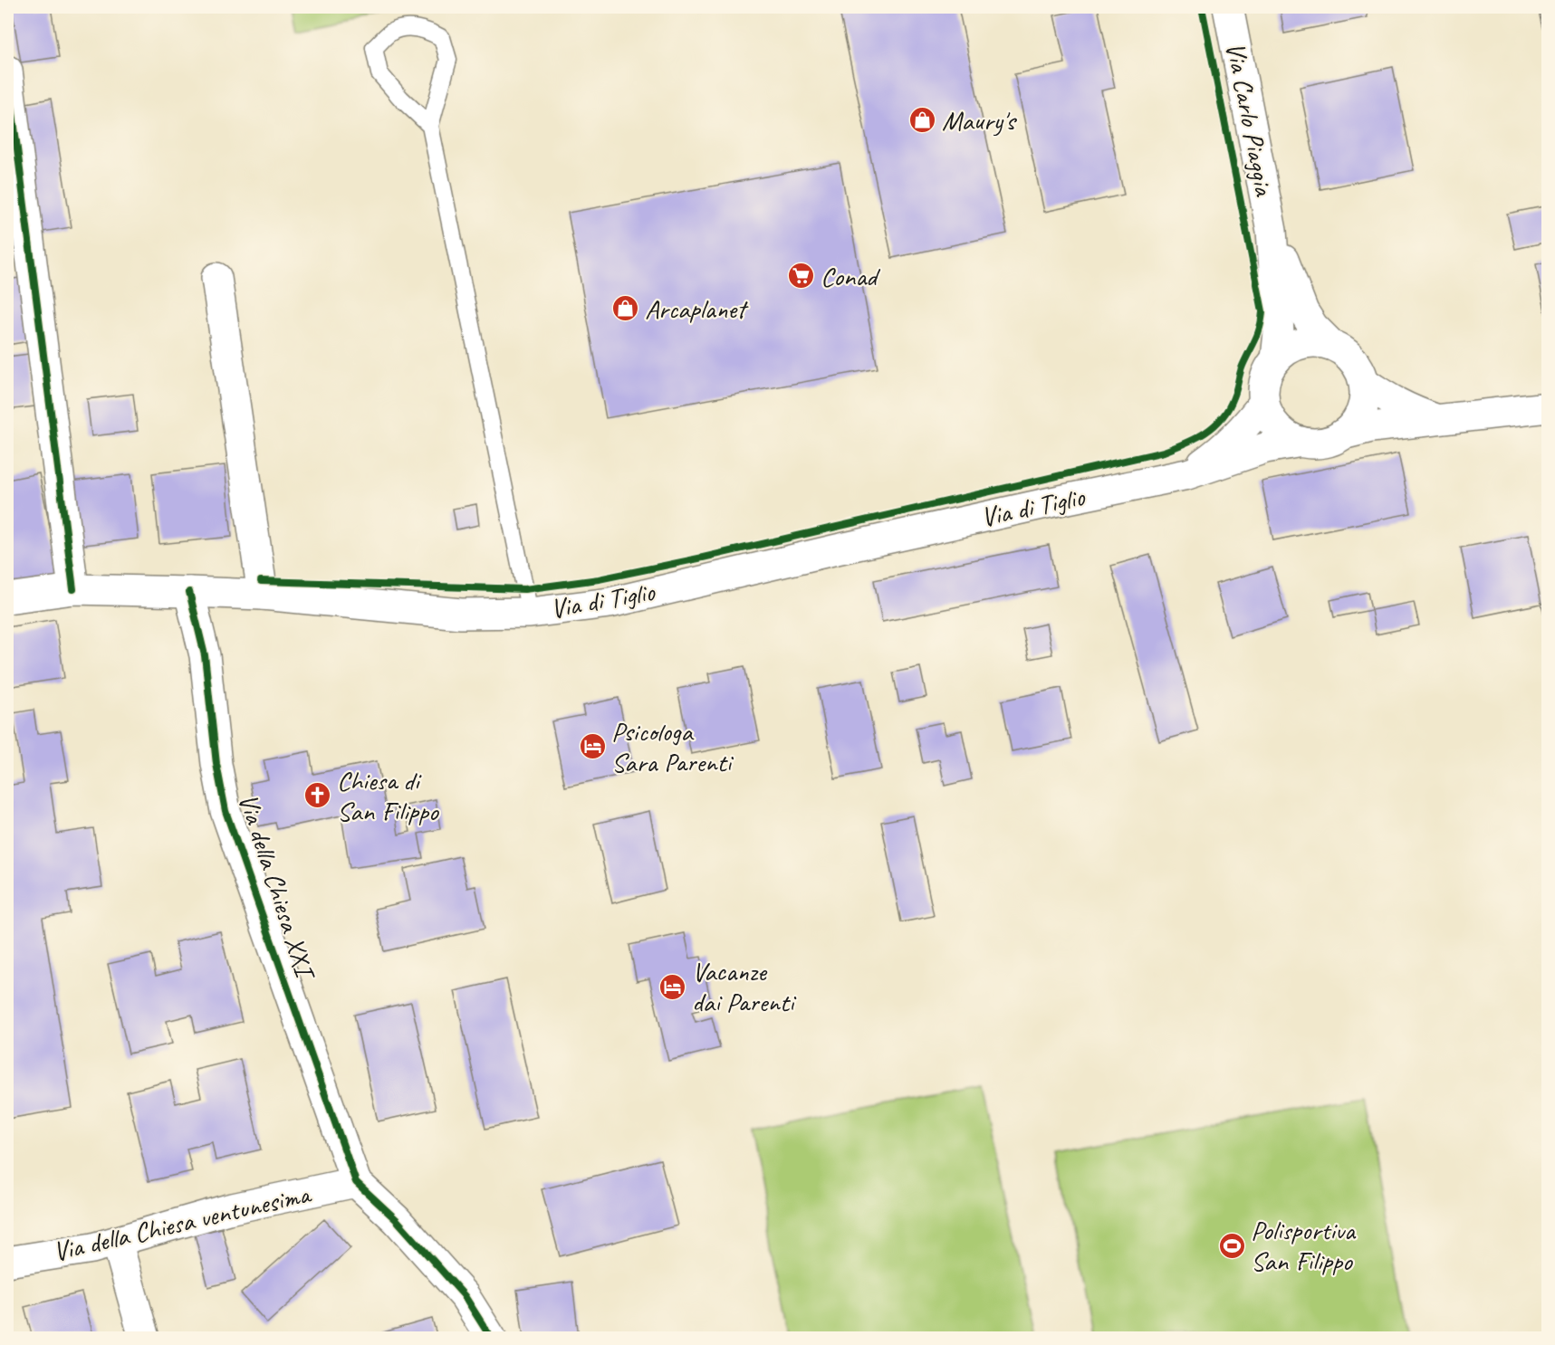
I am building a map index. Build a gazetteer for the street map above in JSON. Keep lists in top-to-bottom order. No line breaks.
{"streets":{"main road":["Via Carlo Piaggia","Via di Tiglio","Via della Chiesa XXI","Via della Chiesa ventunesima"]},"crossings":[["Via Carlo Piaggia","Via di Tiglio"],["Via di Tiglio","Via della Chiesa XXI"],["Via della Chiesa XXI","Via della Chiesa ventunesima"]],"places":{"shop":["Maury's","Arcaplanet"],"supermarket":["Conad"],"hotel":["Psicologa Sara Parenti","Vacanze dai Parenti"],"church":["Chiesa di San Filippo"],"sports":["Polisportiva San Filippo"]}}
